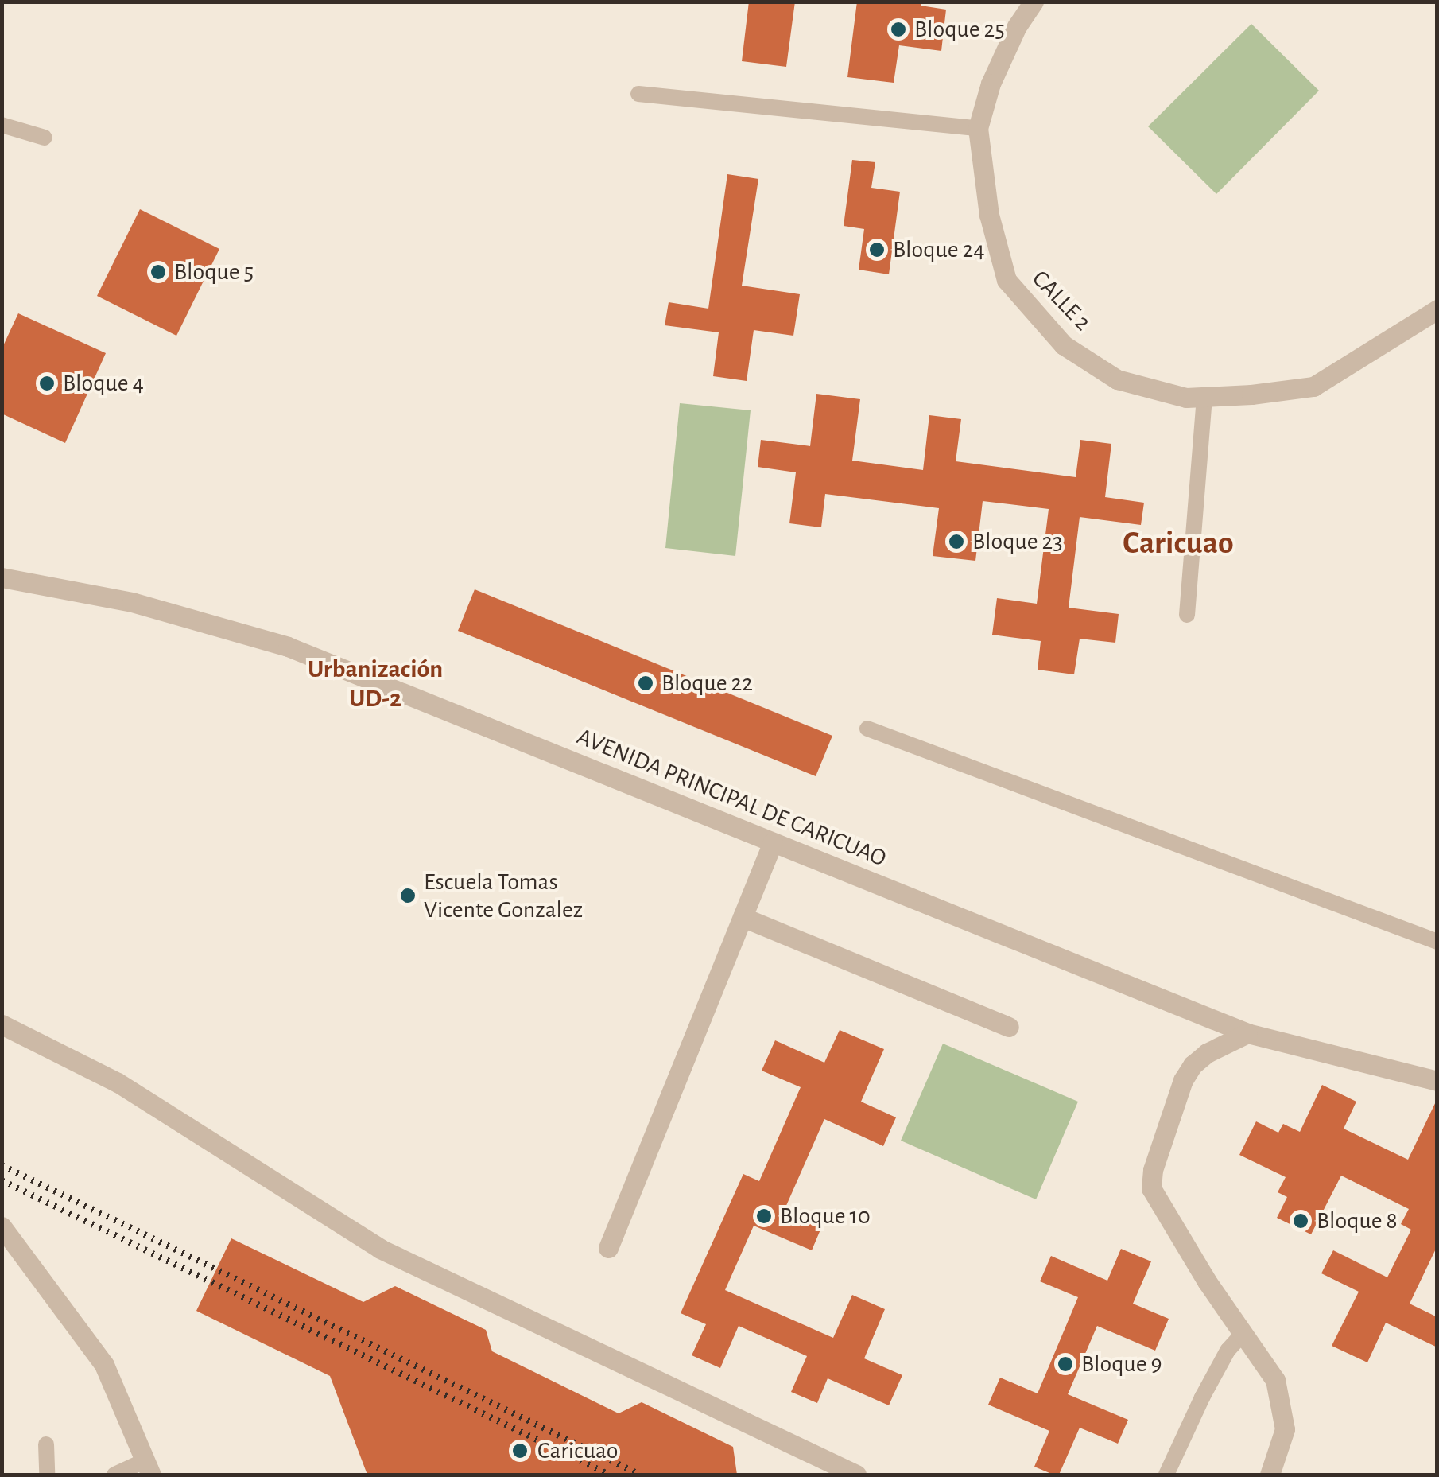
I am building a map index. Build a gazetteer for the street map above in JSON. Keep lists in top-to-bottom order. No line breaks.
{"streets":{"street":["CALLE 2","AVENIDA PRINCIPAL DE CARICUAO"]},"districts":["Caricuao","Urbanización UD-2"],"places":["Bloque 25","Bloque 24","Bloque 5","Bloque 4","Bloque 23","Bloque 22","Escuela Tomas Vicente Gonzalez","Bloque 10","Bloque 8","Bloque 9","Caricuao"]}
